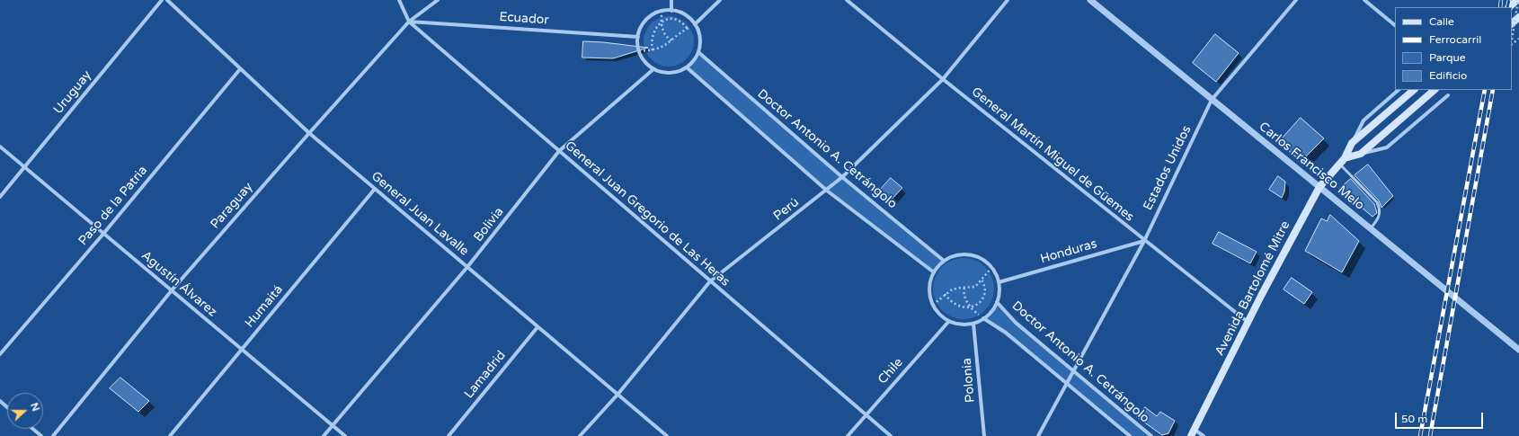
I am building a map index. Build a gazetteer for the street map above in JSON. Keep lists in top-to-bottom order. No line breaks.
{"streets":{"main road":["Avenida Bartolomé Mitre"],"street":["Ecuador","Uruguay","Doctor Antonio A. Cetrángolo","General Martín Miguel de Güemes","Carlos Francisco Melo","Estados Unidos","Paso de la Patria","Paraguay","Perú","General Juan Lavalle","General Juan Gregorio de Las Heras","Bolivia","Honduras","Agustín Álvarez","Humaitá","Chile","Lamadrid","Polonia"]},"crossings":[["Ecuador","Paraguay"],["Ecuador","General Juan Gregorio de Las Heras"],["Uruguay","Agustín Álvarez"],["Doctor Antonio A. Cetrángolo","Estados Unidos"],["Doctor Antonio A. Cetrángolo","Perú"],["General Martín Miguel de Güemes","Estados Unidos"],["General Martín Miguel de Güemes","Perú"],["General Martín Miguel de Güemes","Honduras"],["General Martín Miguel de Güemes","Avenida Bartolomé Mitre"],["Carlos Francisco Melo","Estados Unidos"],["Carlos Francisco Melo","Avenida Bartolomé Mitre"],["Estados Unidos","Honduras"],["Paso de la Patria","General Juan Lavalle"],["Paso de la Patria","Agustín Álvarez"],["Paraguay","General Juan Lavalle"],["Paraguay","General Juan Gregorio de Las Heras"],["Paraguay","Agustín Álvarez"],["Perú","General Juan Lavalle"],["Perú","General Juan Gregorio de Las Heras"],["General Juan Lavalle","Bolivia"],["General Juan Lavalle","Humaitá"],["General Juan Lavalle","Lamadrid"],["General Juan Gregorio de Las Heras","Bolivia"],["General Juan Gregorio de Las Heras","Chile"],["Bolivia","Agustín Álvarez"],["Agustín Álvarez","Humaitá"]],"legend":["Calle","Ferrocarril","Parque","Edificio"],"scale_bar":"50 m","north":"right"}
